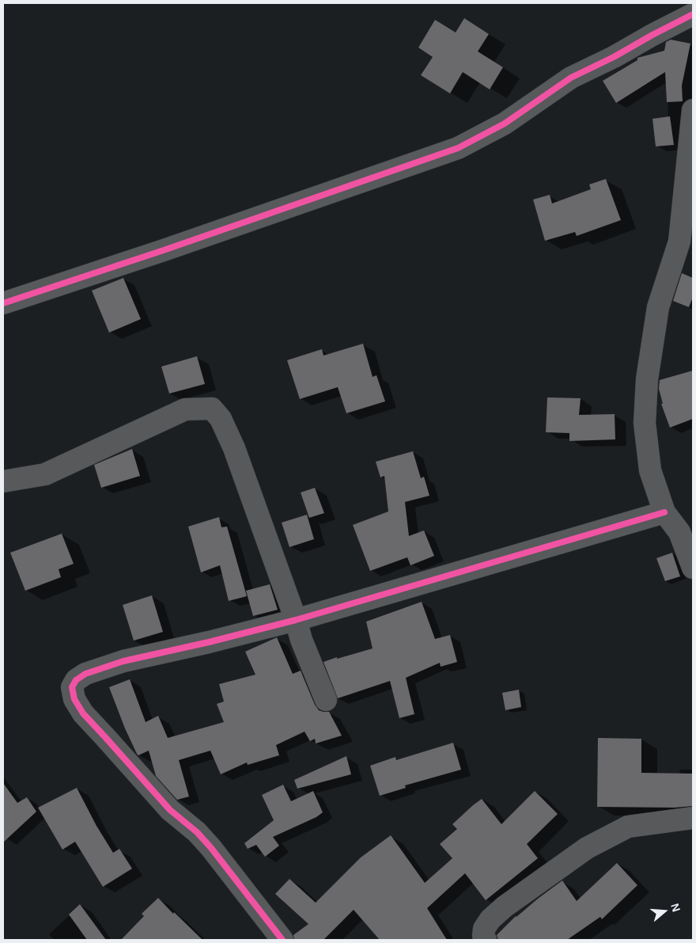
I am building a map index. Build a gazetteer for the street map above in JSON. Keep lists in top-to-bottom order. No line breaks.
{"north":"right"}
